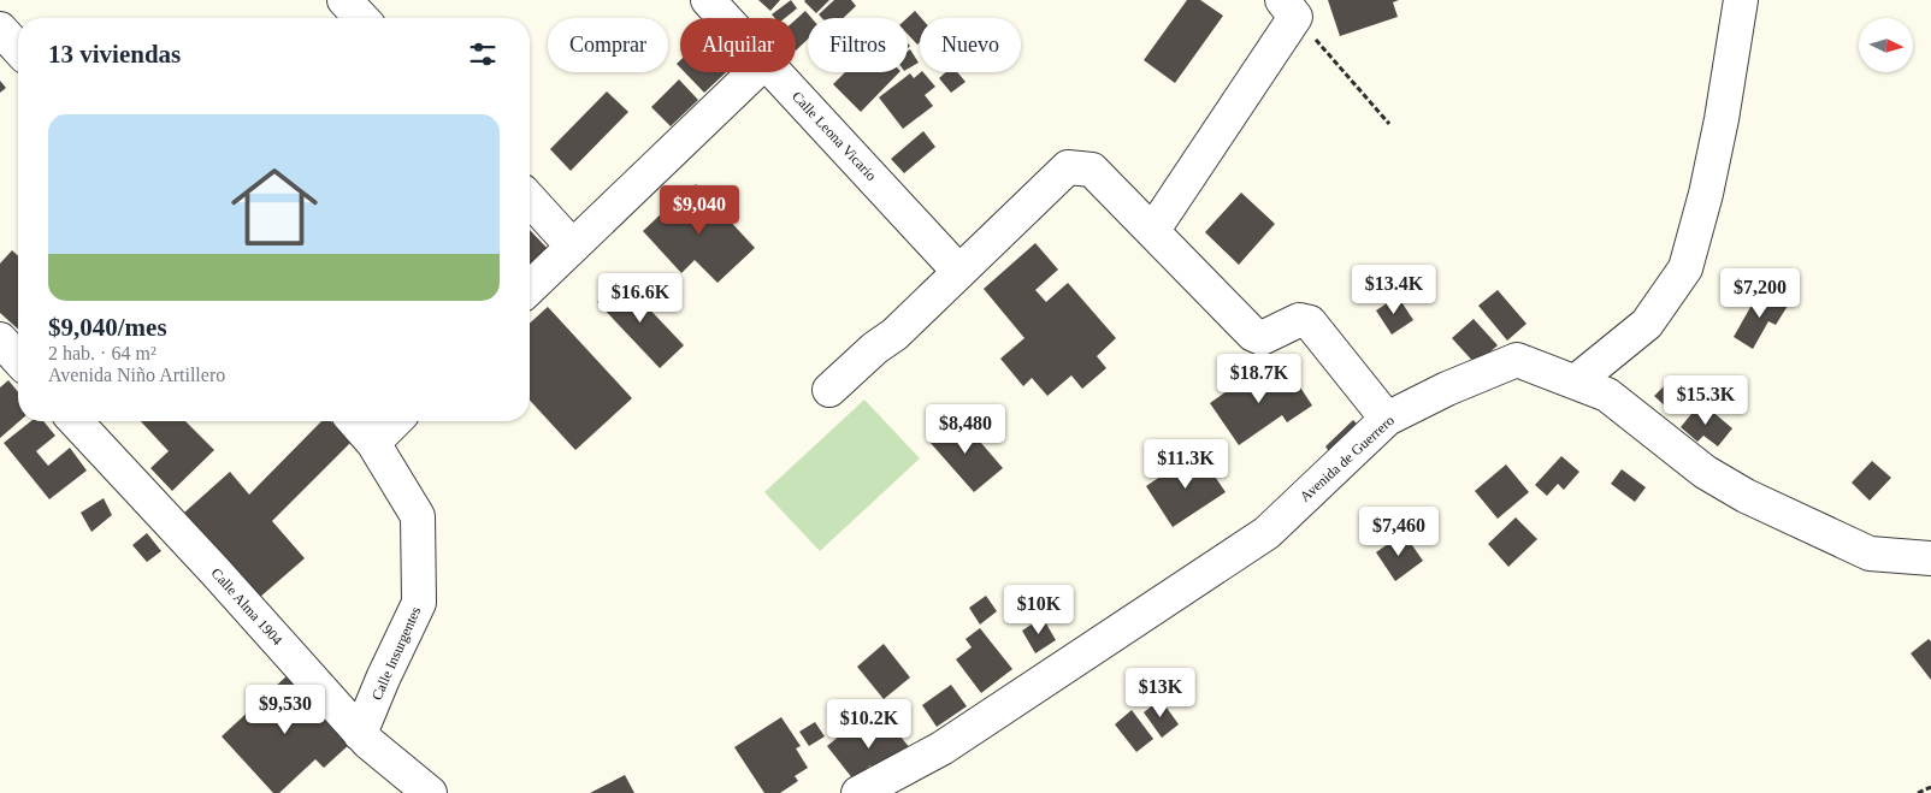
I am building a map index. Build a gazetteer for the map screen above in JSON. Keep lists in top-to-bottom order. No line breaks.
{"streets":{"street":["Calle Leona Vicario","Avenida de Guerrero","Calle Alma 1904","Calle Insurgentes"]},"crossings":[["Calle Alma 1904","Calle Insurgentes"]],"north":"right","page":{"chip":["Comprar","Alquilar","Filtros","Nuevo"],"heading":"13 viviendas","list":[{"name":"$9,040/mes","note":"2 hab. · 64 m² · Avenida Niño Artillero"}],"price":["$9,040","$13.4K","$7,200","$16.6K","$18.7K","$15.3K","$8,480","$11.3K","$7,460","$10K","$13K","$9,530","$10.2K"]}}
